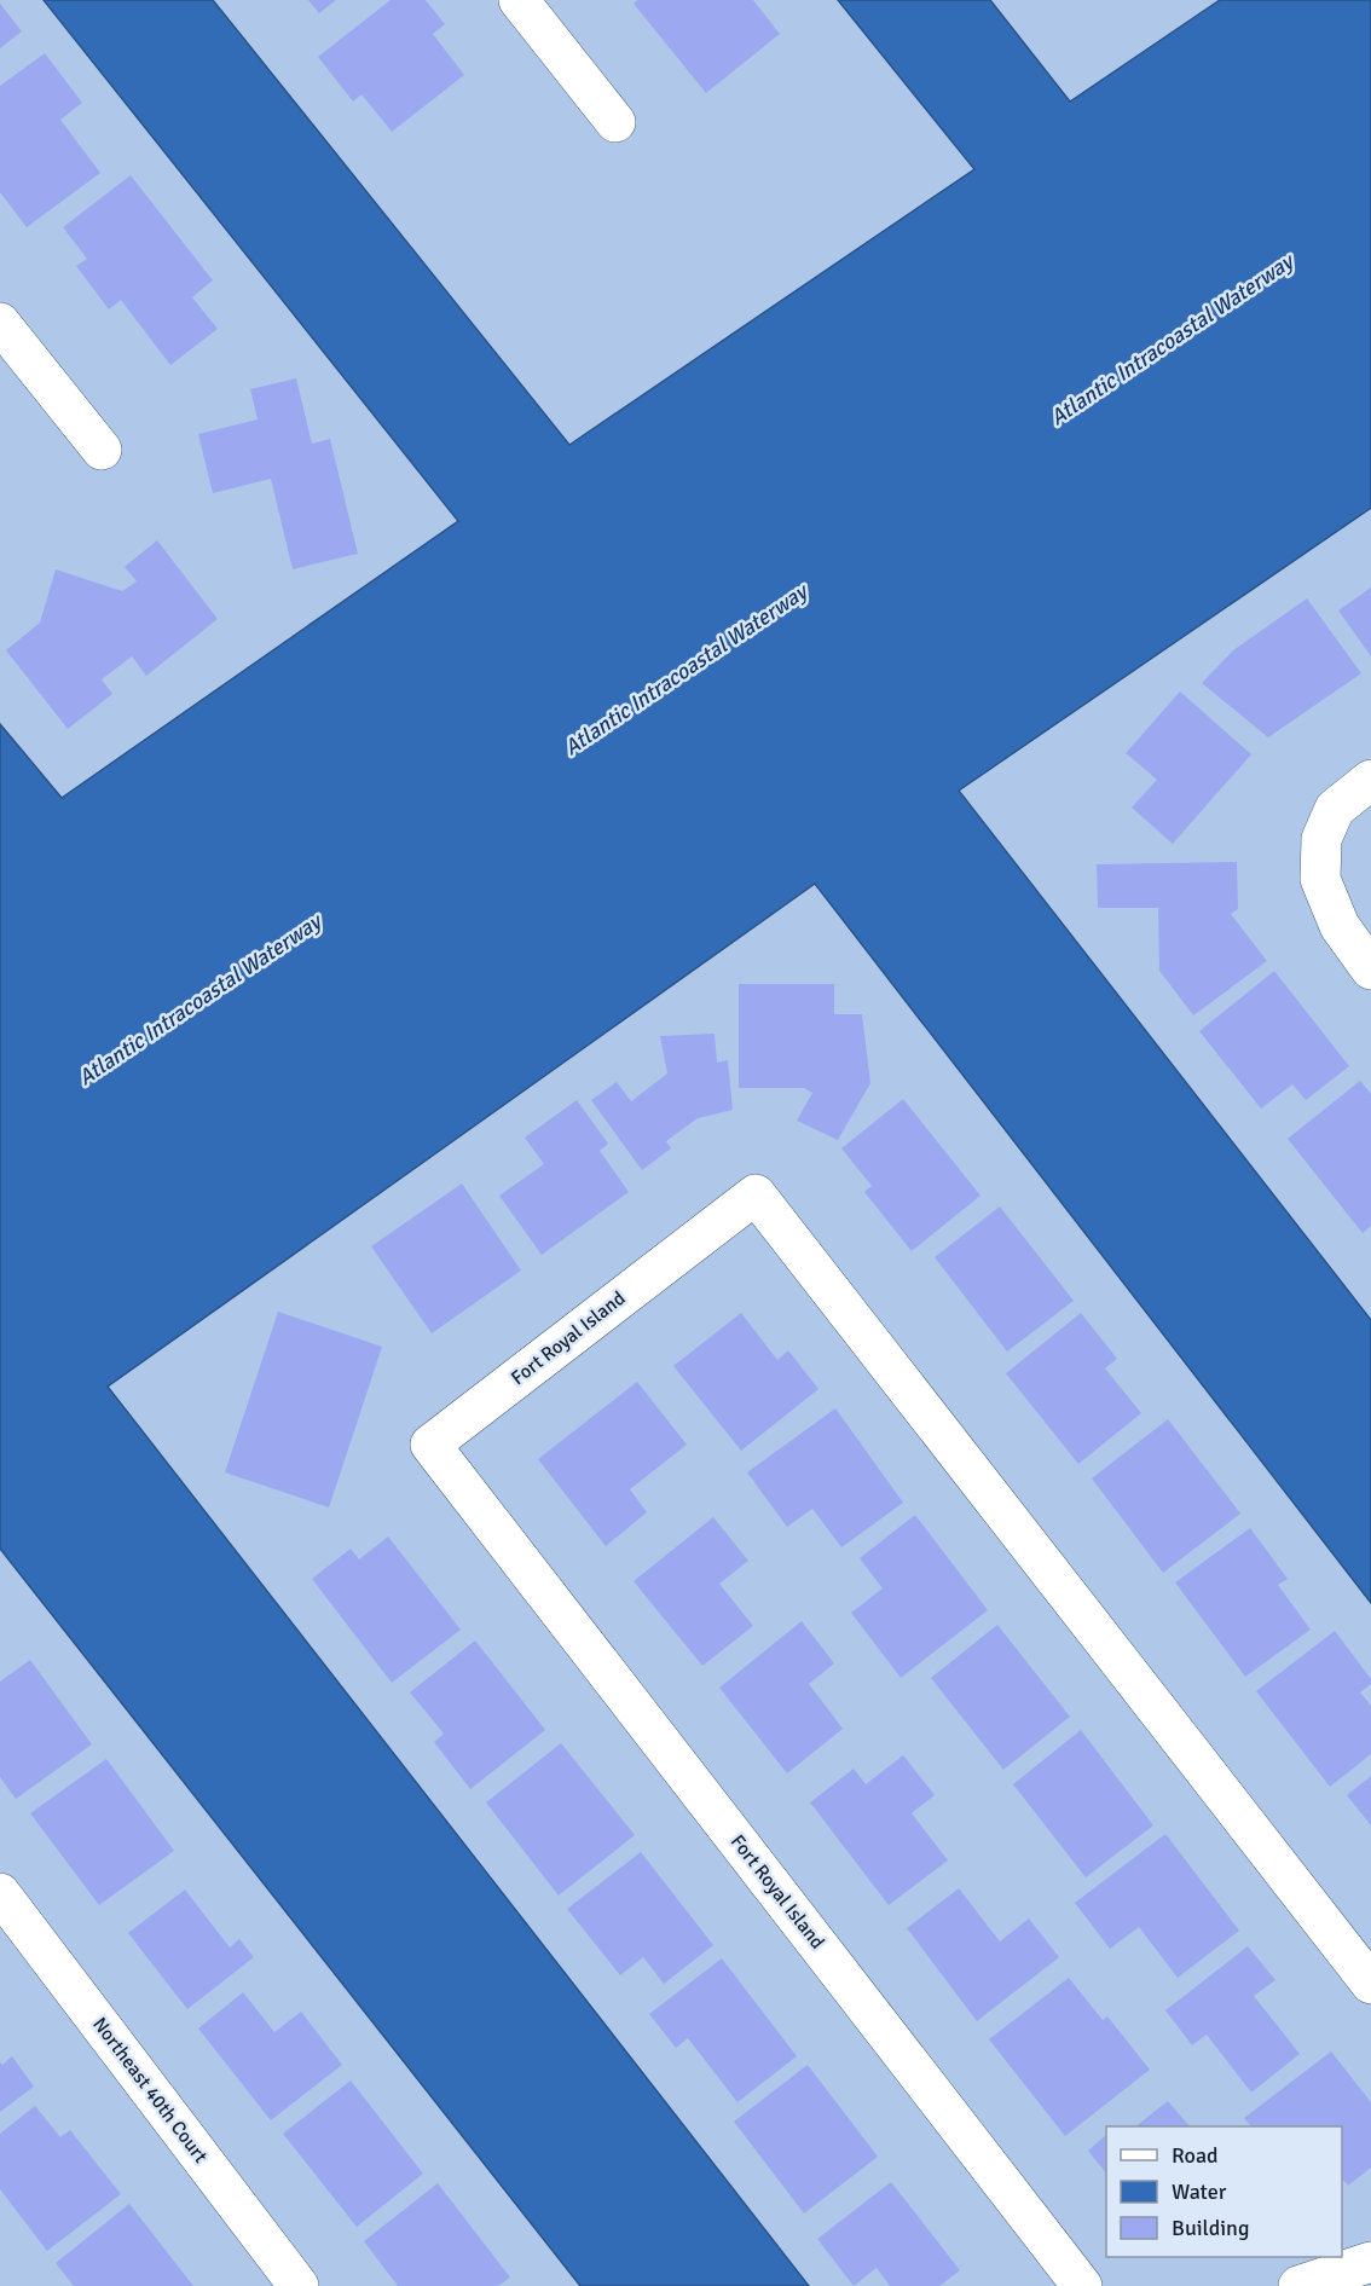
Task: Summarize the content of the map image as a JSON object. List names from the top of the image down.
{
  "streets": {
    "street": ["Fort Royal Island", "Northeast 40th Court"]
  },
  "water": ["Atlantic Intracoastal Waterway"],
  "legend": ["Road", "Water", "Building"]
}
